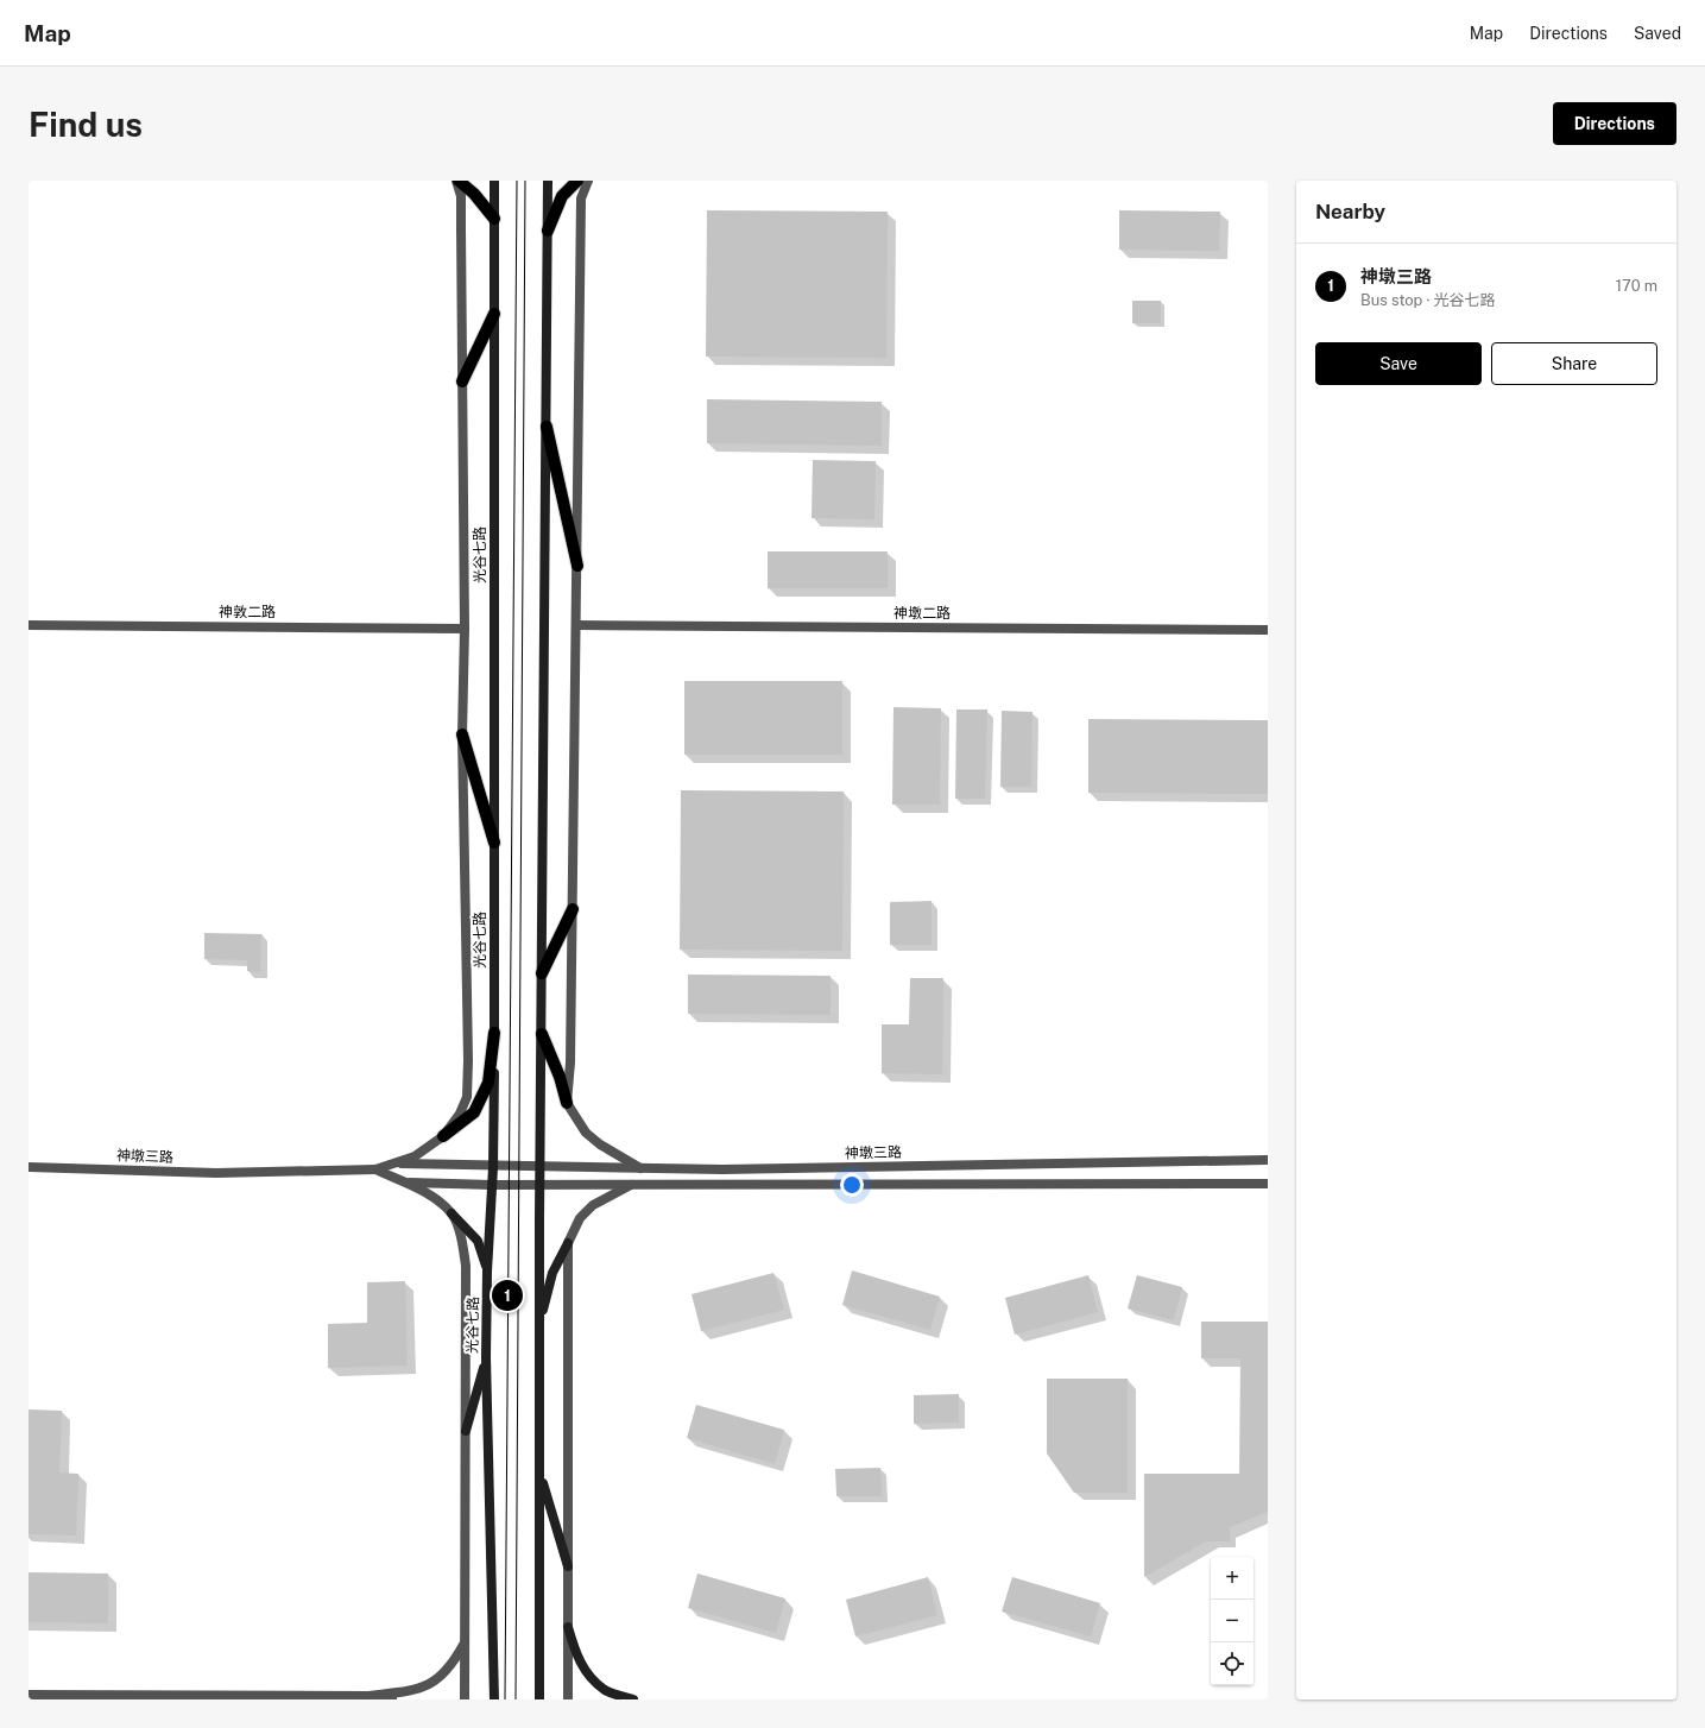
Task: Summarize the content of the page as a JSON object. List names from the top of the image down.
{
  "streets": {
    "main road": ["光谷七路"],
    "street": ["神敦二路", "神墩二路", "神墩三路"]
  },
  "crossings": [
    ["光谷七路", "神墩三路"]
  ],
  "page": {
    "header": "Map",
    "nav": ["Map", "Directions", "Saved"],
    "buttons": [
      "Directions",
      ["Save", "Share"]
    ],
    "title": "Find us",
    "heading": "Nearby",
    "list": [
      {
        "mark": "1",
        "name": "神墩三路",
        "note": "Bus stop · 光谷七路",
        "value": "170 m"
      }
    ],
    "pins": "1",
    "map_buttons": ["+", "−"]
  }
}
